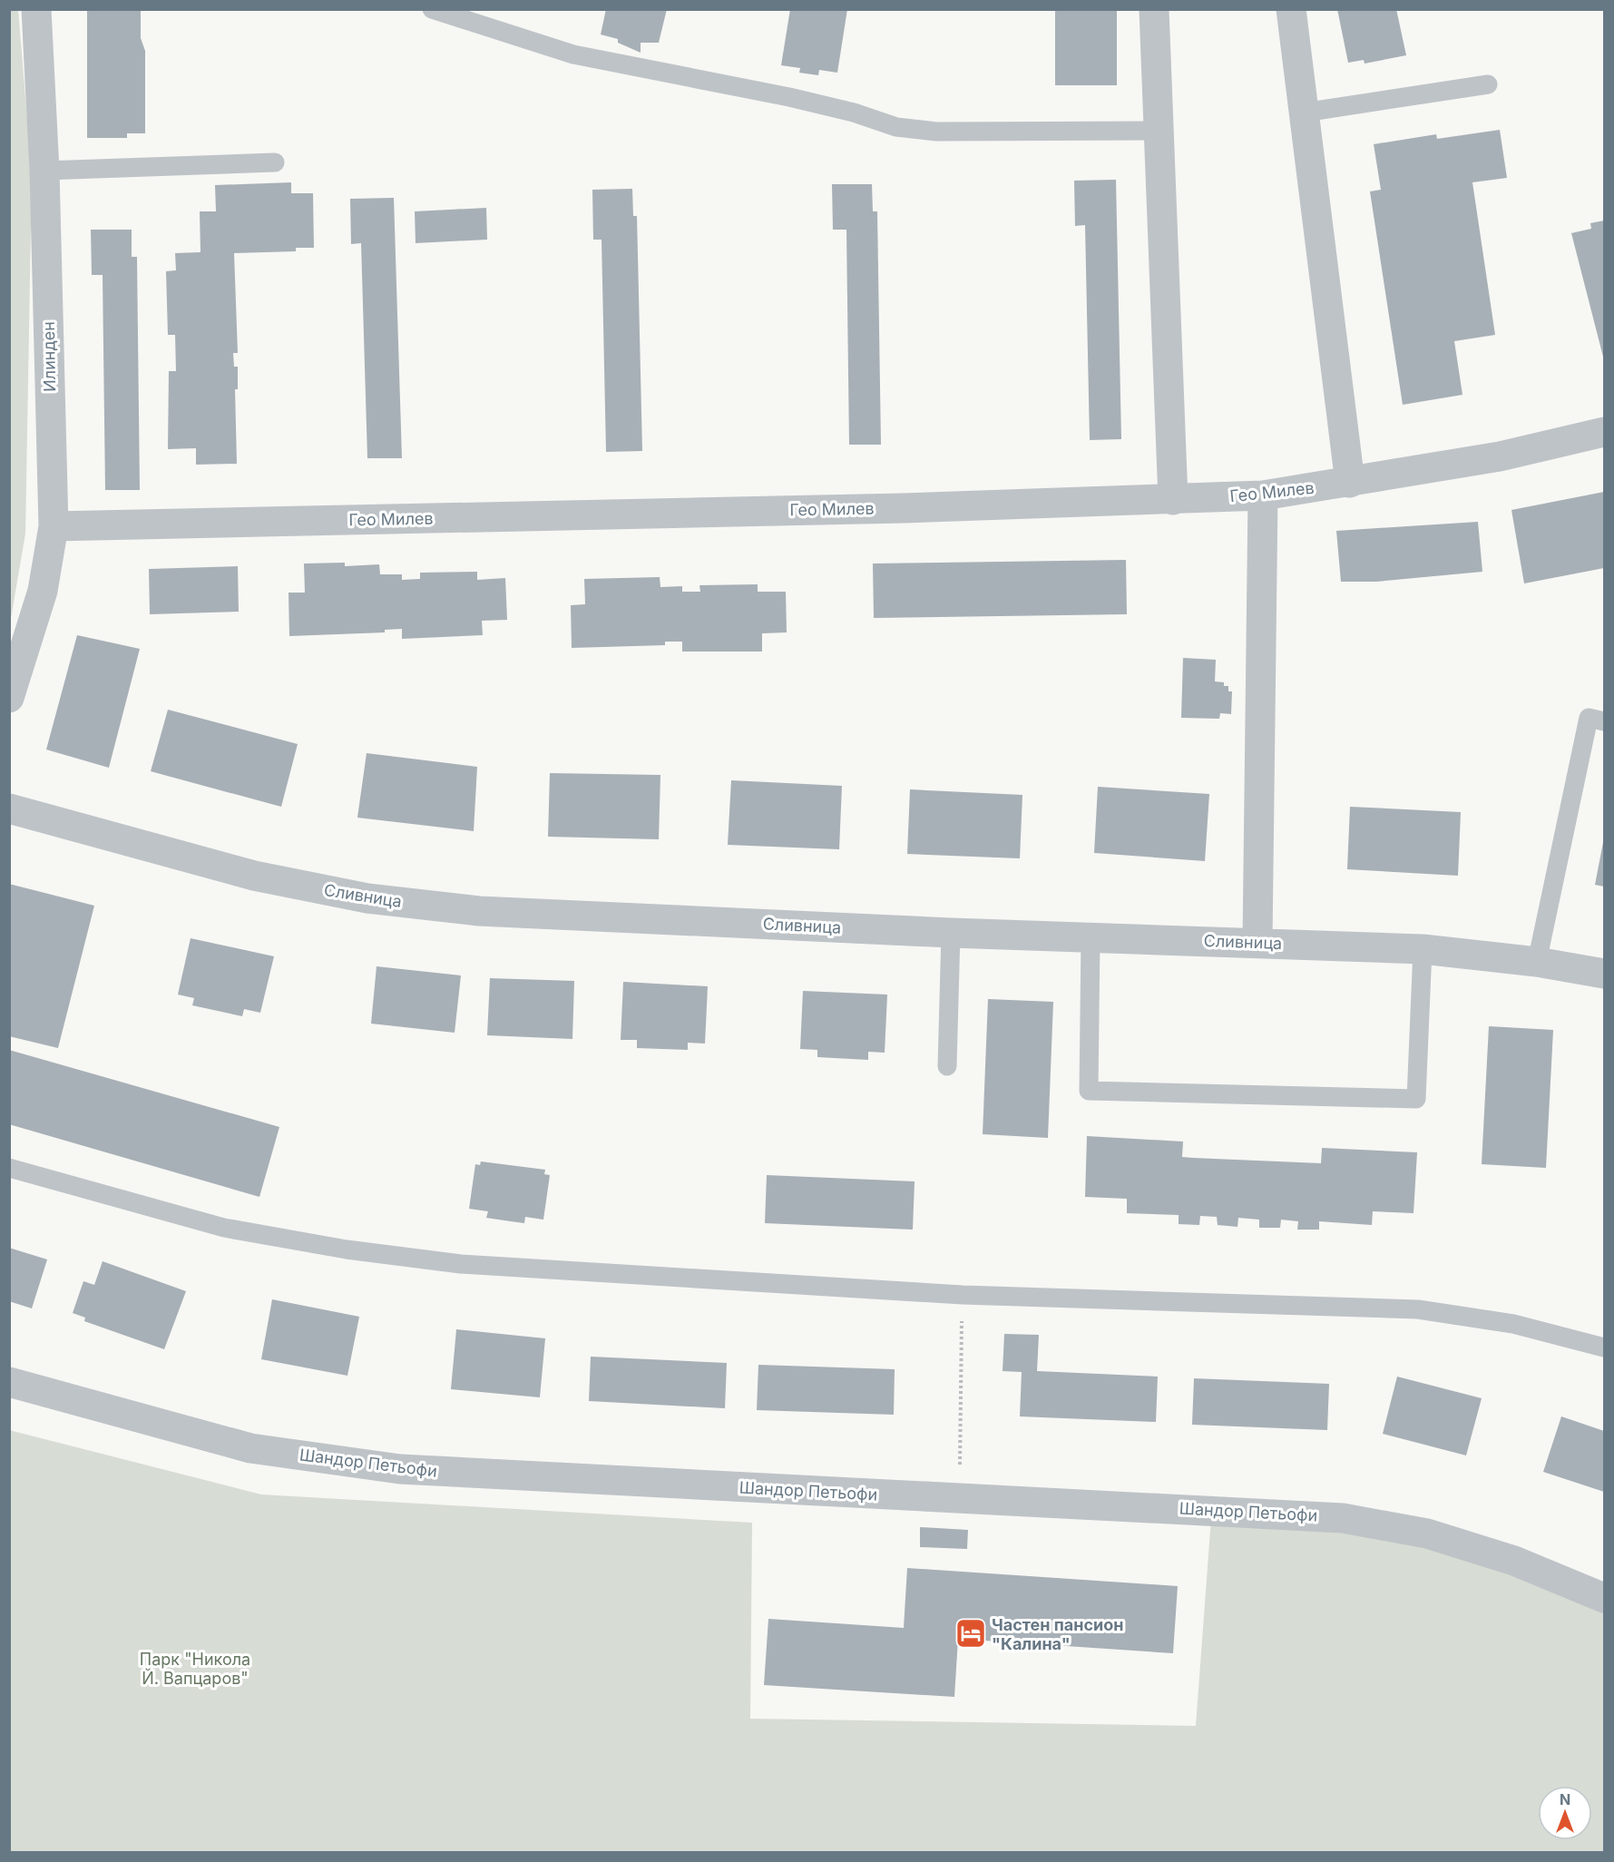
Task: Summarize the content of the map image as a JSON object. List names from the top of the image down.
{
  "streets": {
    "street": [
      "Илинден",
      "Гео Милев",
      "Сливница",
      "Шандор Петьофи"
    ]
  },
  "crossings": [
    ["Илинден", "Гео Милев"]
  ],
  "parks": ["Парк \"Никола Й. Вапцаров\""],
  "places": {
    "hotel": ["Частен пансион \"Калина\""]
  },
  "north": "top"
}
